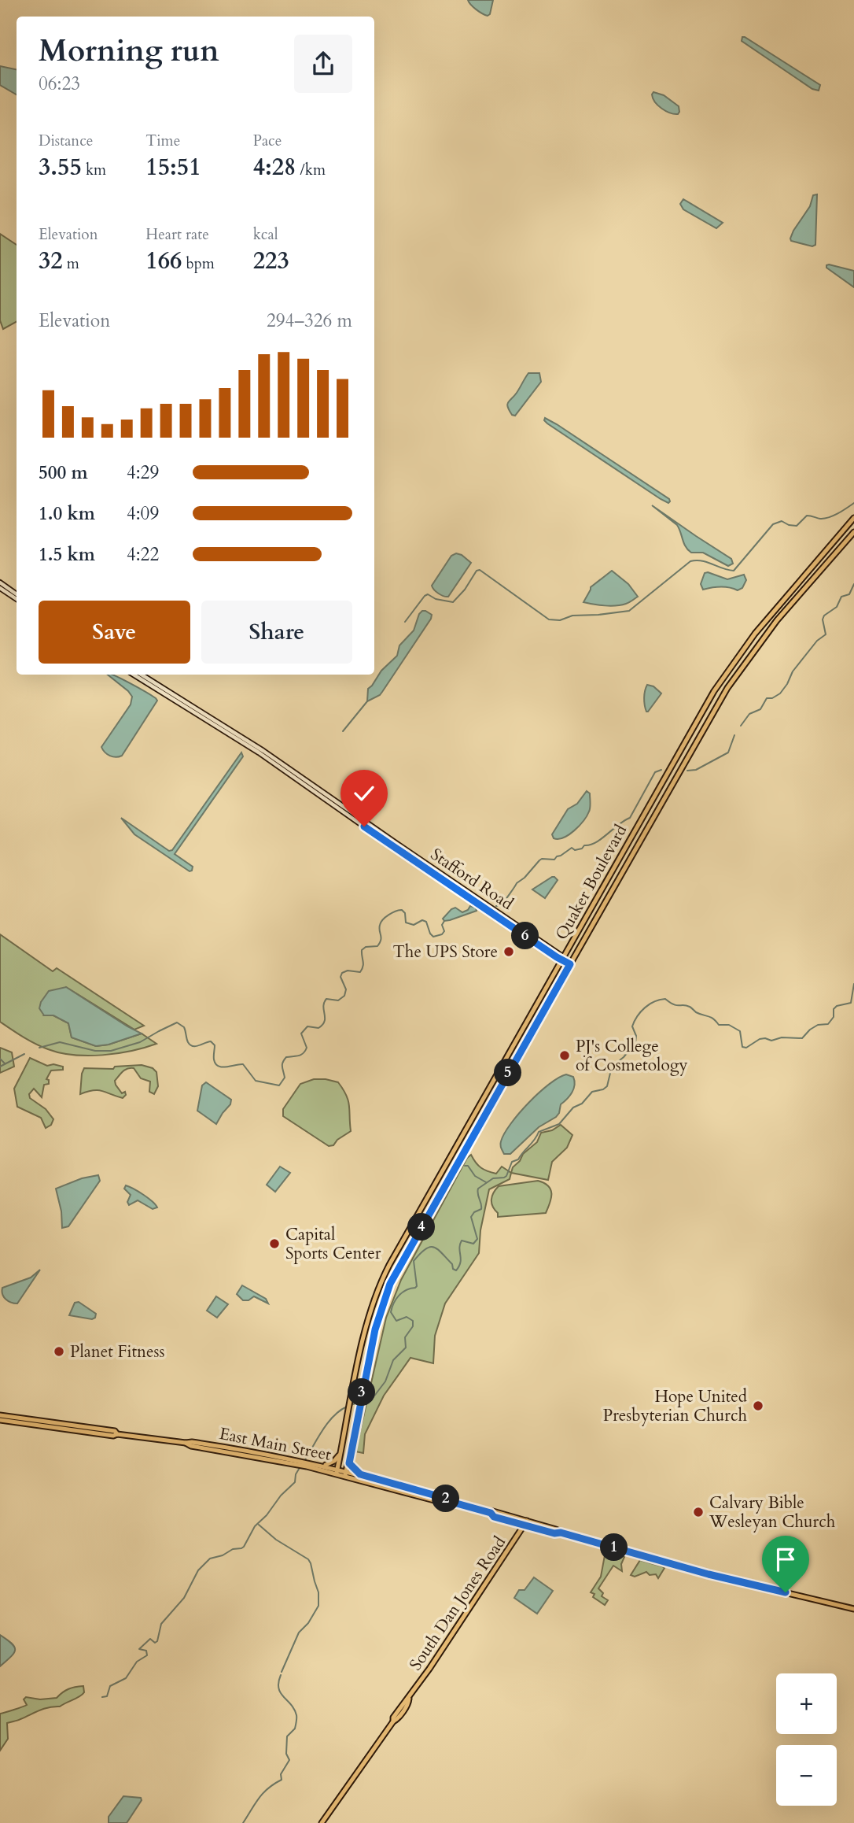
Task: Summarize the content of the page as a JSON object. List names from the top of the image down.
{
  "streets": {
    "main road": [
      "Stafford Road",
      "Quaker Boulevard",
      "East Main Street",
      "South Dan Jones Road"
    ]
  },
  "crossings": [
    ["Stafford Road", "Quaker Boulevard"],
    ["Quaker Boulevard", "East Main Street"],
    ["East Main Street", "South Dan Jones Road"]
  ],
  "places": [
    "The UPS Store",
    "PJ's College of Cosmetology",
    "Capital Sports Center",
    "Planet Fitness",
    "Hope United Presbyterian Church",
    "Calvary Bible Wesleyan Church"
  ],
  "page": {
    "heading": ["Morning run", "06:23"],
    "stats": [
      ["Distance", "3.55 km"],
      ["Time", "15:51"],
      ["Pace", "4:28 /km"],
      ["Elevation", "32 m"],
      ["Heart rate", "166 bpm"],
      ["kcal", "223"]
    ],
    "chart": ["Elevation", "294–326 m"],
    "list": [
      {
        "name": "500 m",
        "note": "4:29"
      },
      {
        "name": "1.0 km",
        "note": "4:09"
      },
      {
        "name": "1.5 km",
        "note": "4:22"
      }
    ],
    "buttons": ["Save", "Share"],
    "pins": [
      "6",
      "5",
      "4",
      "3",
      "2",
      "1"
    ],
    "map_buttons": ["+", "−"]
  }
}
